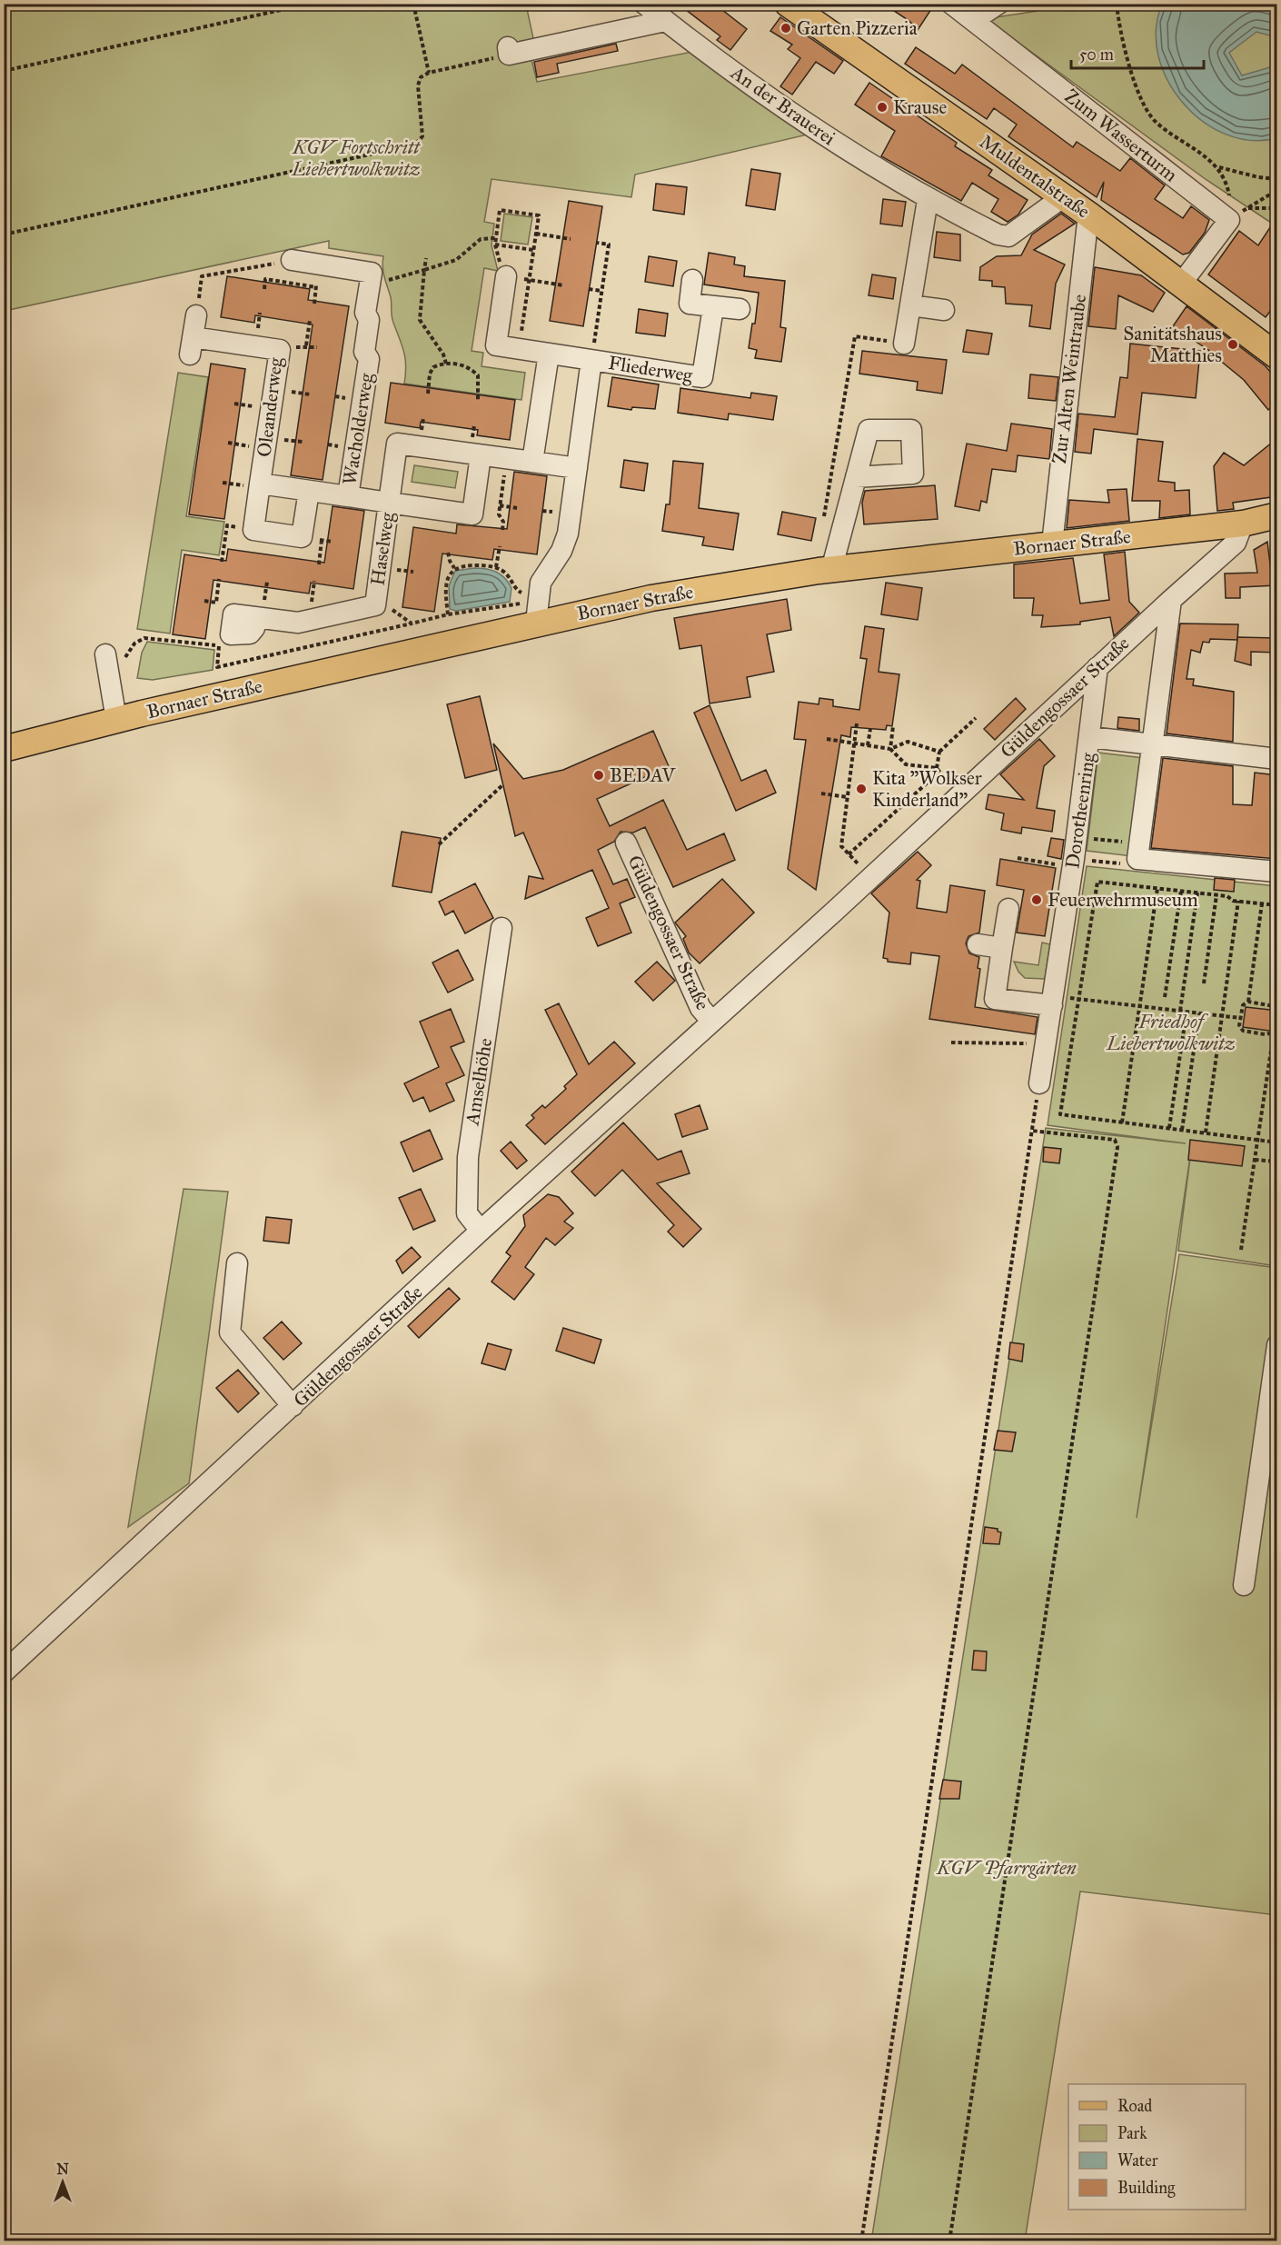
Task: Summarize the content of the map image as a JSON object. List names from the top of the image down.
{
  "streets": {
    "main road": ["Muldentalstraße", "Bornaer Straße"],
    "street": [
      "An der Brauerei",
      "Zum Wasserturm",
      "Fliederweg",
      "Zur Alten Weintraube",
      "Oleanderweg",
      "Wacholderweg",
      "Haselweg",
      "Güldengossaer Straße",
      "Dorotheenring",
      "Amselhöhe"
    ]
  },
  "crossings": [
    ["An der Brauerei", "Muldentalstraße"],
    ["Muldentalstraße", "Zur Alten Weintraube"],
    ["Fliederweg", "Bornaer Straße"],
    ["Zur Alten Weintraube", "Bornaer Straße"],
    ["Oleanderweg", "Wacholderweg"],
    ["Wacholderweg", "Haselweg"],
    ["Bornaer Straße", "Güldengossaer Straße"],
    ["Güldengossaer Straße", "Dorotheenring"],
    ["Güldengossaer Straße", "Amselhöhe"]
  ],
  "parks": ["KGV Fortschritt Liebertwolkwitz", "Friedhof Liebertwolkwitz", "KGV Pfarrgärten"],
  "places": [
    "Garten Pizzeria",
    "Krause",
    "Sanitätshaus Matthies",
    "BEDAV",
    "Kita \"Wolkser Kinderland\"",
    "Feuerwehrmuseum"
  ],
  "legend": [
    "Road",
    "Park",
    "Water",
    "Building"
  ],
  "scale_bar": "50 m",
  "north": "top"
}
